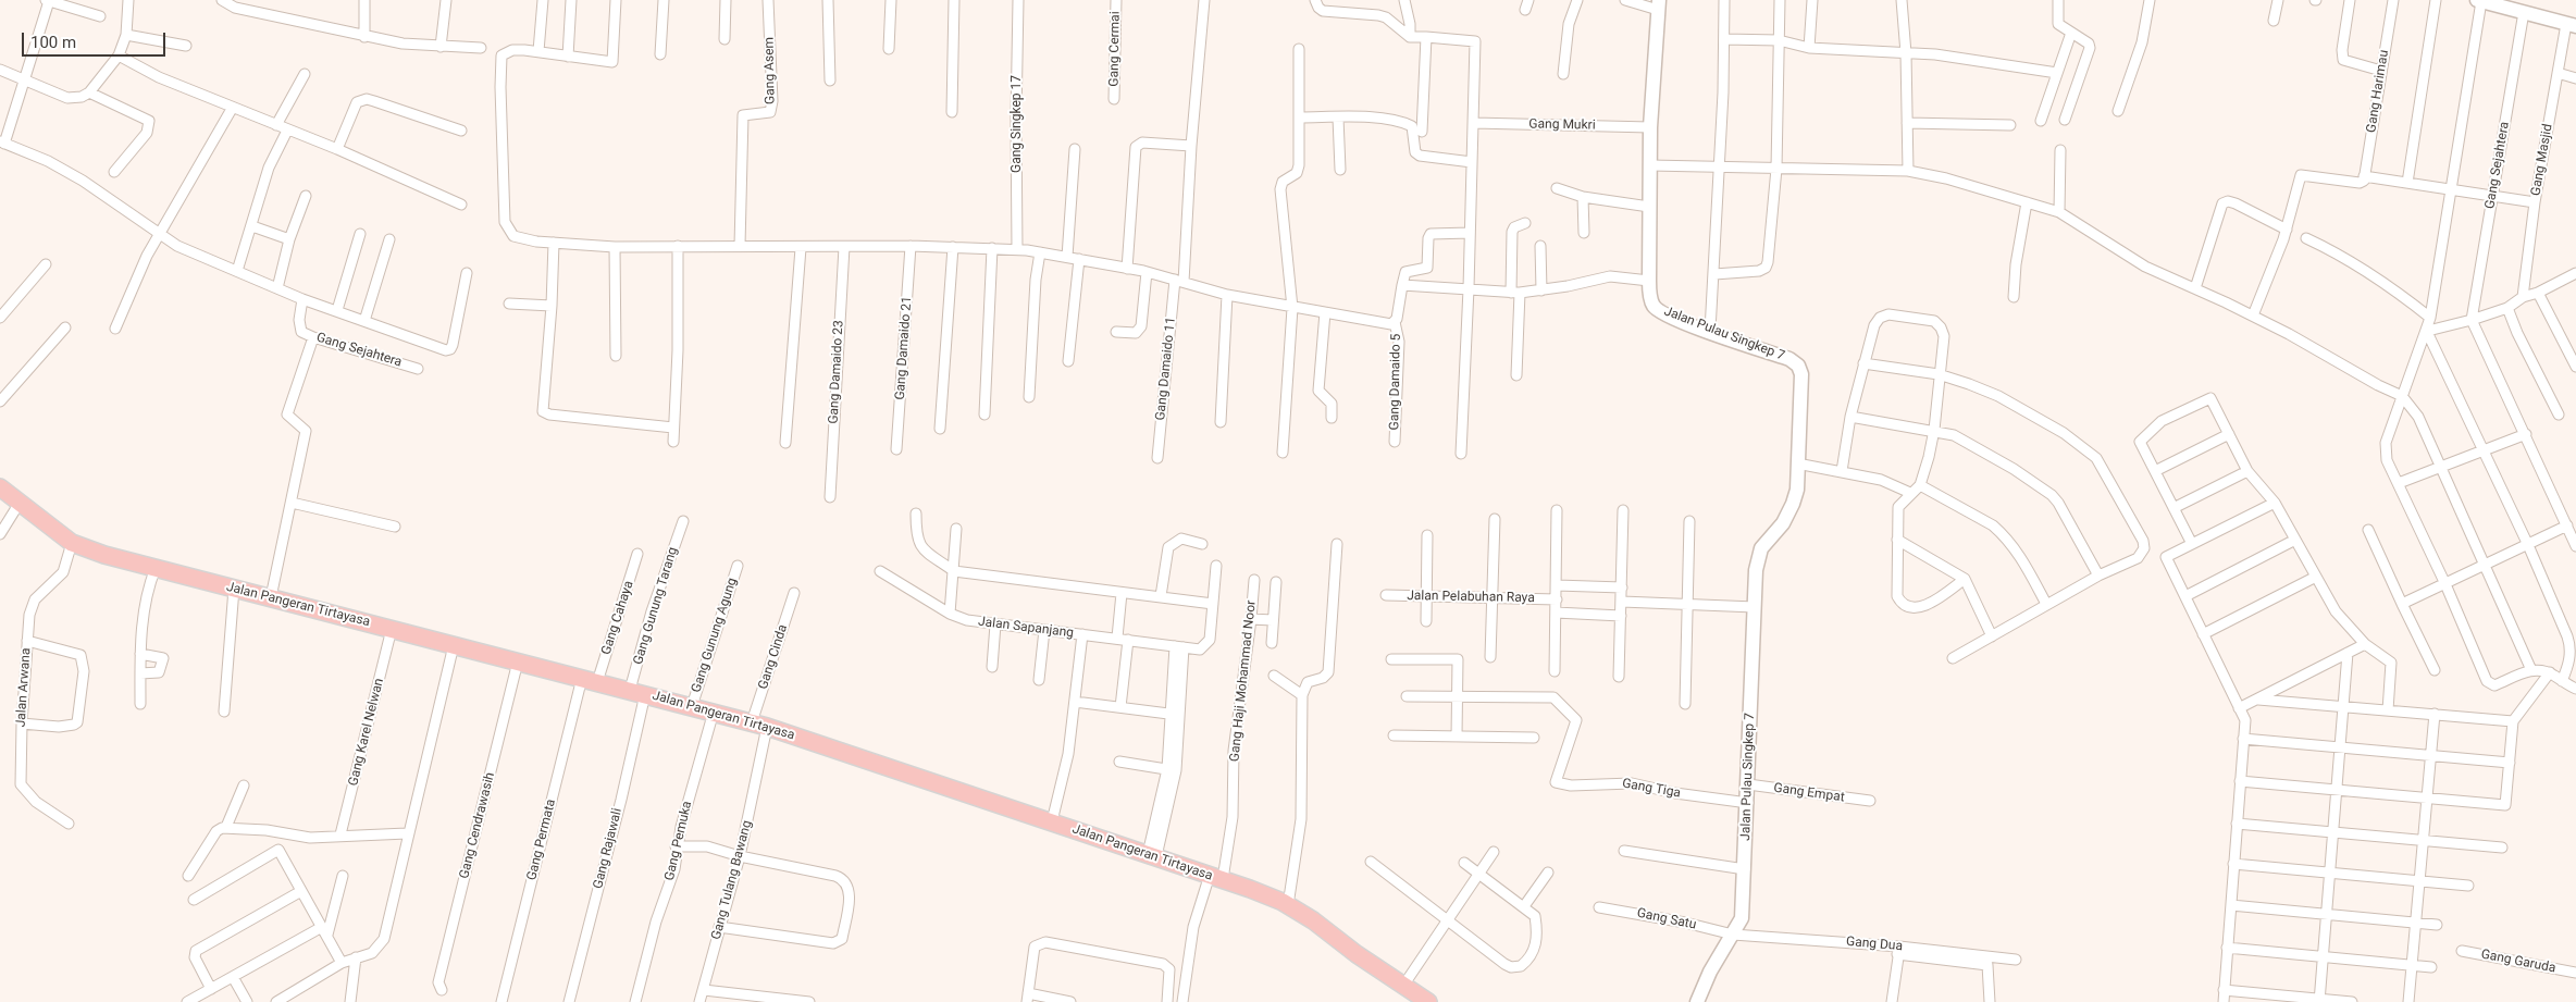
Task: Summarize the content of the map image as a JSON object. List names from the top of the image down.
{
  "streets": {
    "main road": ["Jalan Pangeran Tirtayasa"],
    "street": [
      "Gang Cermai",
      "Gang Asem",
      "Gang Harimau",
      "Gang Singkep 17",
      "Gang Mukri",
      "Gang Masjid",
      "Gang Sejahtera",
      "Jalan Pulau Singkep 7",
      "Gang Damaido 21",
      "Gang Damaido 11",
      "Gang Damaido 23",
      "Gang Damaido 5",
      "Jalan Pelabuhan Raya",
      "Gang Gunung Tarang",
      "Gang Cahaya",
      "Jalan Sapanjang",
      "Gang Gunung Agung",
      "Gang Cinda",
      "Gang Haji Mohammad Noor",
      "Jalan Arwana",
      "Gang Karel Nelwan",
      "Gang Tiga",
      "Gang Empat",
      "Gang Cendrawasih",
      "Gang Permata",
      "Gang Pemuka",
      "Gang Rajawali",
      "Gang Tulang Bawang",
      "Gang Satu",
      "Gang Dua",
      "Gang Garuda"
    ]
  },
  "crossings": [
    ["Gang Mukri", "Jalan Pulau Singkep 7"],
    ["Jalan Pulau Singkep 7", "Gang Tiga"],
    ["Jalan Pulau Singkep 7", "Gang Empat"],
    ["Jalan Pulau Singkep 7", "Gang Satu"],
    ["Jalan Pulau Singkep 7", "Gang Dua"],
    ["Jalan Pangeran Tirtayasa", "Gang Gunung Tarang"],
    ["Jalan Pangeran Tirtayasa", "Gang Cahaya"],
    ["Jalan Pangeran Tirtayasa", "Gang Gunung Agung"],
    ["Jalan Pangeran Tirtayasa", "Gang Cinda"],
    ["Jalan Pangeran Tirtayasa", "Gang Haji Mohammad Noor"],
    ["Jalan Pangeran Tirtayasa", "Jalan Arwana"],
    ["Jalan Pangeran Tirtayasa", "Gang Karel Nelwan"],
    ["Jalan Pangeran Tirtayasa", "Gang Cendrawasih"],
    ["Jalan Pangeran Tirtayasa", "Gang Permata"],
    ["Jalan Pangeran Tirtayasa", "Gang Pemuka"],
    ["Jalan Pangeran Tirtayasa", "Gang Rajawali"],
    ["Jalan Pangeran Tirtayasa", "Gang Tulang Bawang"],
    ["Gang Gunung Tarang", "Gang Rajawali"],
    ["Gang Cahaya", "Gang Permata"],
    ["Gang Cinda", "Gang Tulang Bawang"],
    ["Gang Satu", "Gang Dua"]
  ],
  "scale_bar": "100 m"
}
